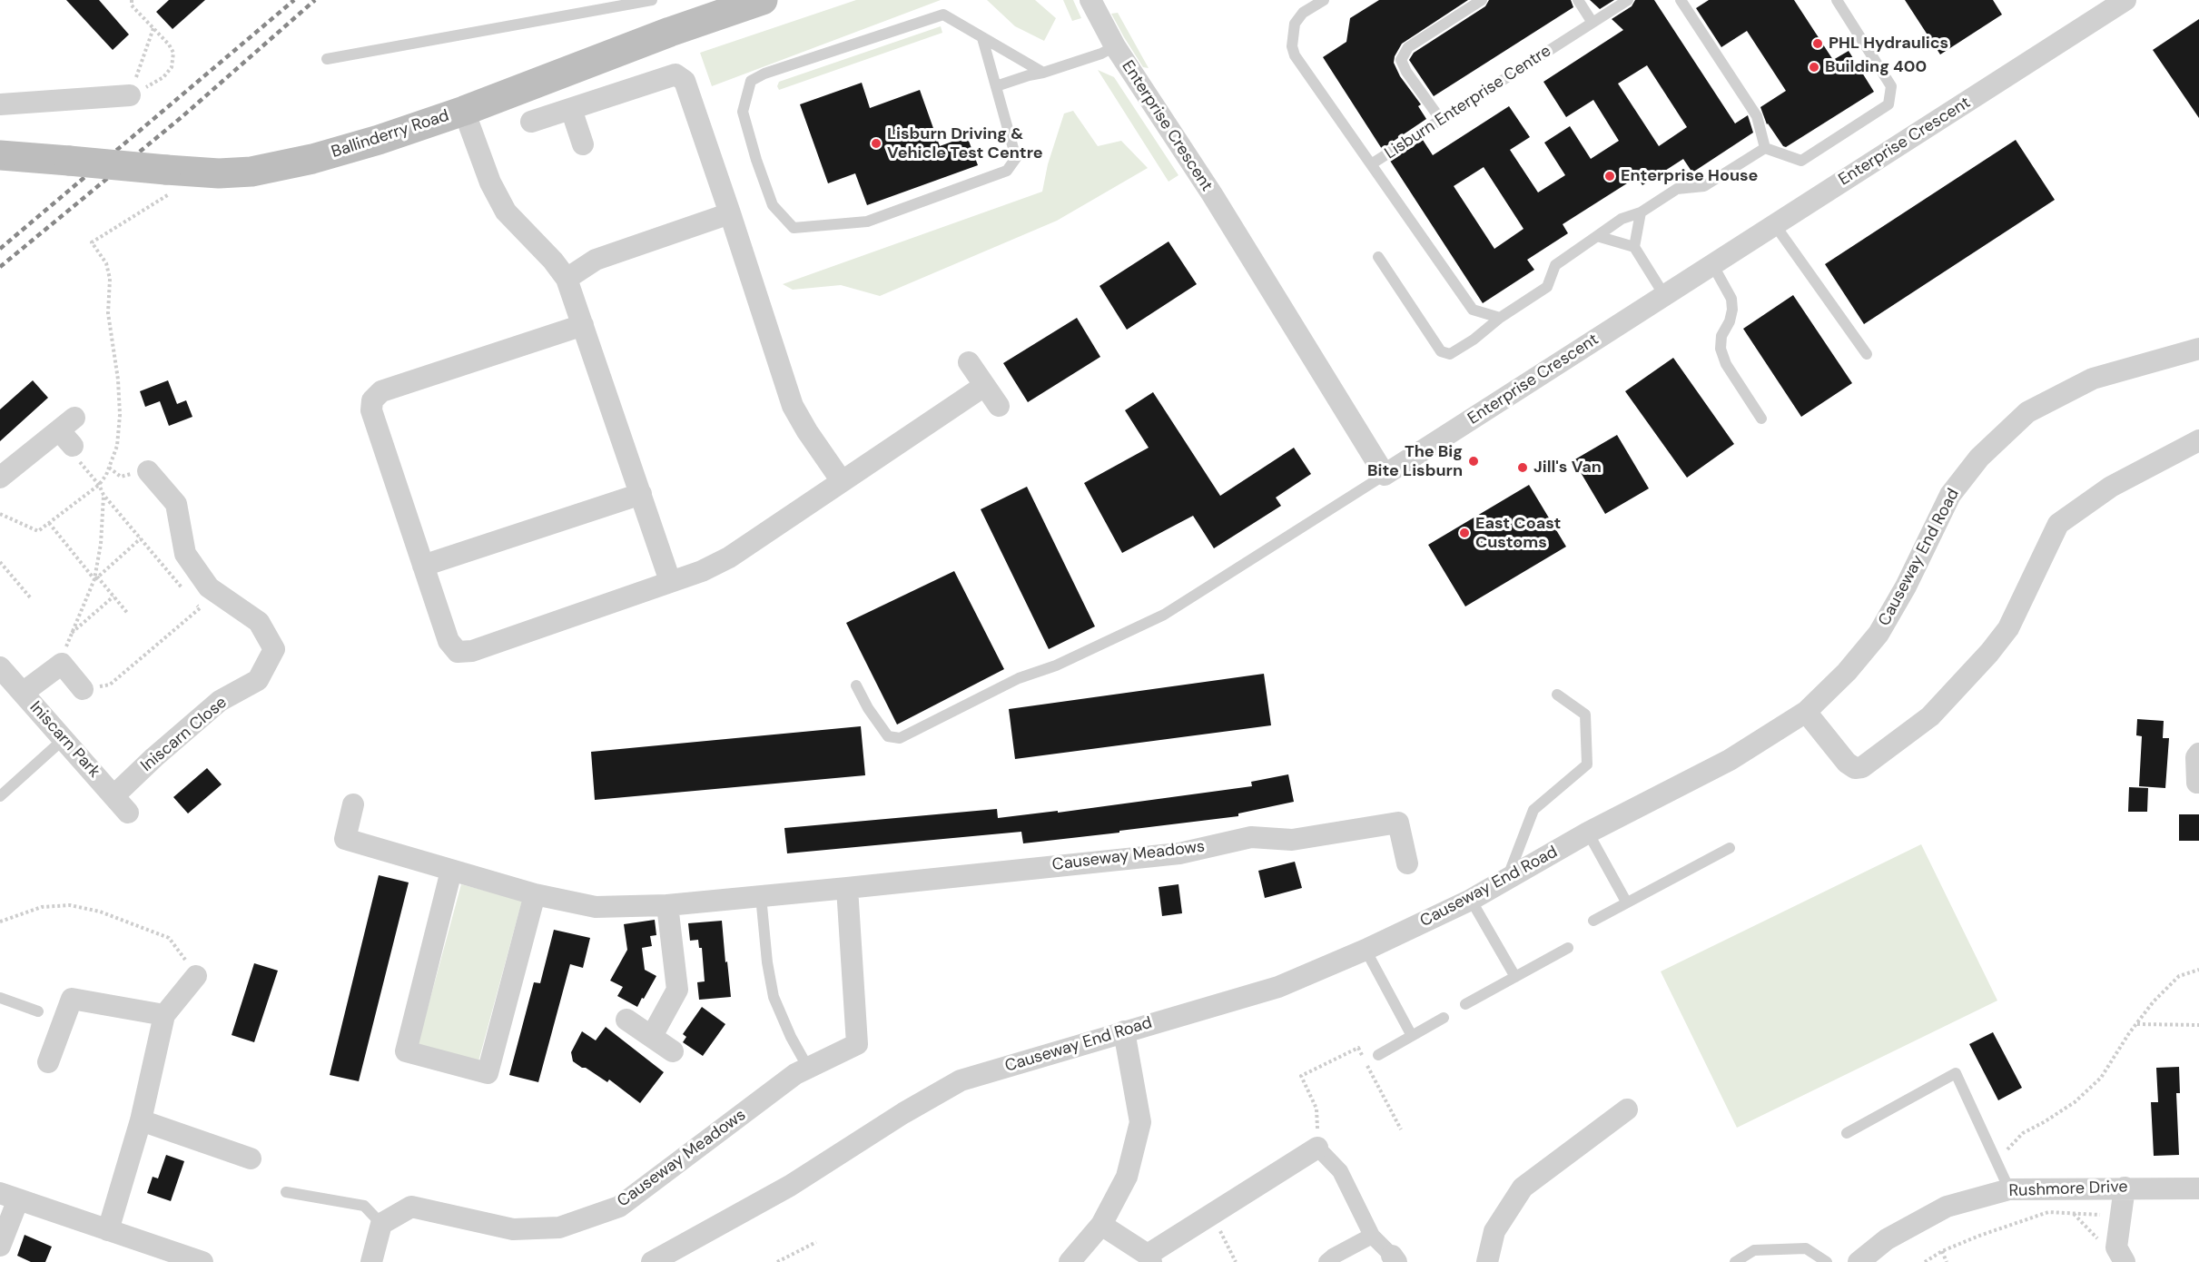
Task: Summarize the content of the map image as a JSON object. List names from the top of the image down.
{
  "streets": {
    "main road": ["Ballinderry Road"],
    "street": [
      "Enterprise Crescent",
      "Causeway End Road",
      "Iniscarn Close",
      "Iniscarn Park",
      "Causeway Meadows",
      "Rushmore Drive"
    ],
    "lane": ["Lisburn Enterprise Centre"]
  },
  "crossings": [
    ["Iniscarn Close", "Iniscarn Park"]
  ],
  "places": [
    "PHL Hydraulics",
    "Building 400",
    "Lisburn Driving & Vehicle Test Centre",
    "Enterprise House",
    "The Big Bite Lisburn",
    "Jill's Van",
    "East Coast Customs"
  ]
}
